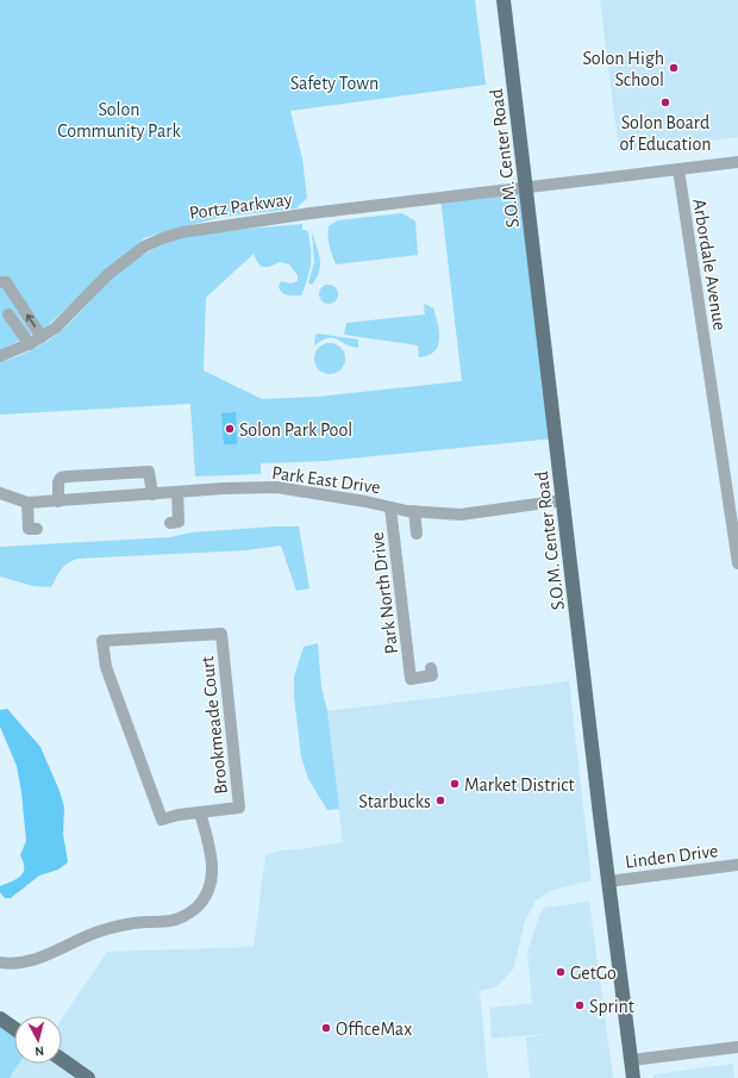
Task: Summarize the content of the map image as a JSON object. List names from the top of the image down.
{
  "streets": {
    "main road": ["S.O.M. Center Road"],
    "street": [
      "Portz Parkway",
      "Arbordale Avenue",
      "Park East Drive",
      "Park North Drive",
      "Brookmeade Court",
      "Linden Drive"
    ]
  },
  "crossings": [
    ["S.O.M. Center Road", "Portz Parkway"],
    ["S.O.M. Center Road", "Park East Drive"],
    ["S.O.M. Center Road", "Linden Drive"],
    ["Portz Parkway", "Arbordale Avenue"],
    ["Park East Drive", "Park North Drive"]
  ],
  "parks": ["Safety Town", "Solon Community Park"],
  "places": [
    "Solon High School",
    "Solon Board of Education",
    "Solon Park Pool",
    "Market District",
    "Starbucks",
    "GetGo",
    "Sprint",
    "OfficeMax"
  ],
  "north": "bottom"
}
